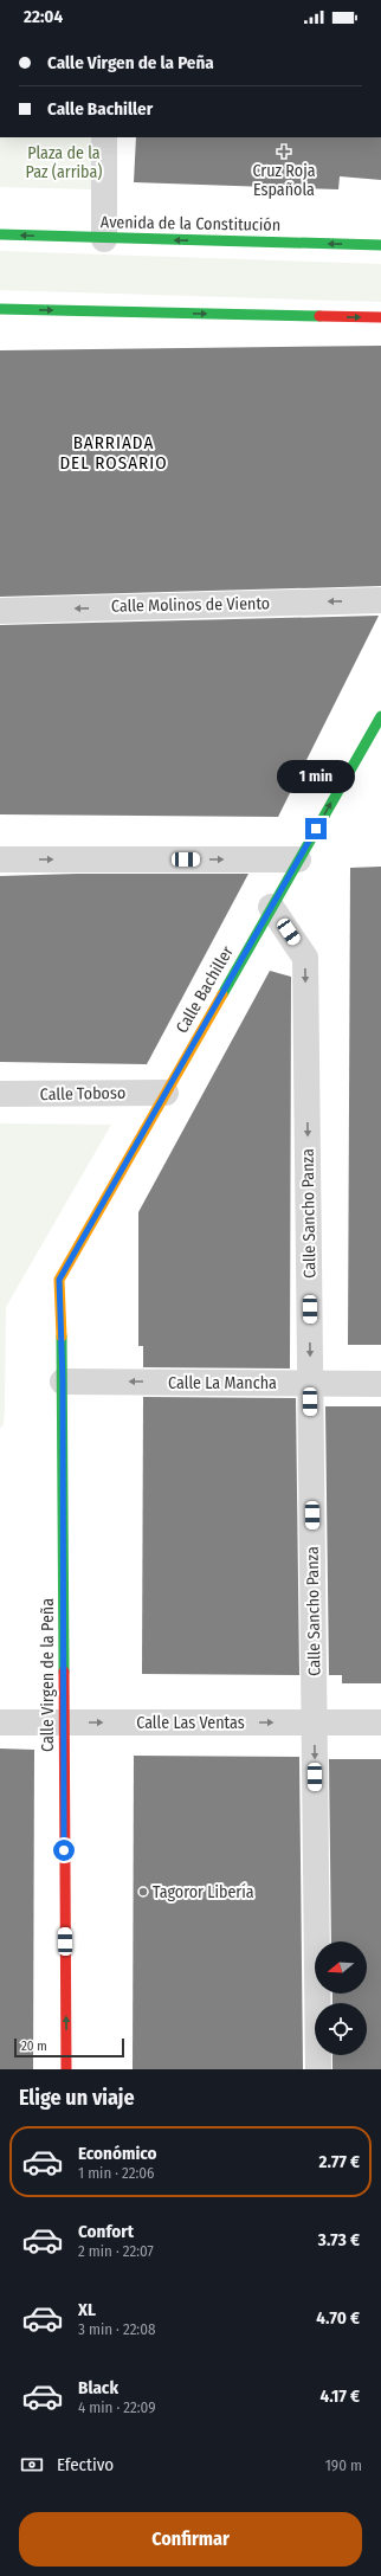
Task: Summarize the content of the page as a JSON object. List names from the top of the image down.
{
  "streets": {
    "street": [
      "Avenida de la Constitución",
      "Calle Molinos de Viento",
      "Calle Bachiller",
      "Calle Toboso",
      "Calle Sancho Panza",
      "Calle La Mancha",
      "Calle Virgen de la Peña",
      "Calle Las Ventas"
    ]
  },
  "crossings": [
    ["Calle Bachiller", "Calle Toboso"],
    ["Calle Bachiller", "Calle Sancho Panza"],
    ["Calle Bachiller", "Calle Virgen de la Peña"],
    ["Calle Sancho Panza", "Calle La Mancha"],
    ["Calle Sancho Panza", "Calle Las Ventas"],
    ["Calle La Mancha", "Calle Virgen de la Peña"],
    ["Calle Virgen de la Peña", "Calle Las Ventas"]
  ],
  "one_way": [
    "Calle Molinos de Viento",
    "Calle Sancho Panza",
    "Calle La Mancha",
    "Calle Virgen de la Peña",
    "Calle Las Ventas"
  ],
  "districts": ["BARRIADA DEL ROSARIO"],
  "parks": ["Plaza de la Paz (arriba)"],
  "places": {
    "health": ["Cruz Roja Española"],
    "other": ["Tagoror Libería"]
  },
  "scale_bar": "20 m",
  "north": "left",
  "page": {
    "status": "22:04",
    "banner": ["Calle Virgen de la Peña", "Calle Bachiller"],
    "bubble": "1 min",
    "scale": "20 m",
    "heading": "Elige un viaje",
    "list": [
      {
        "name": "Económico",
        "note": "1 min · 22:06",
        "value": "2.77 €"
      },
      {
        "name": "Confort",
        "note": "2 min · 22:07",
        "value": "3.73 €"
      },
      {
        "name": "XL",
        "note": "3 min · 22:08",
        "value": "4.70 €"
      },
      {
        "name": "Black",
        "note": "4 min · 22:09",
        "value": "4.17 €"
      }
    ],
    "pay": ["Efectivo", "190 m"],
    "buttons": "Confirmar"
  }
}
